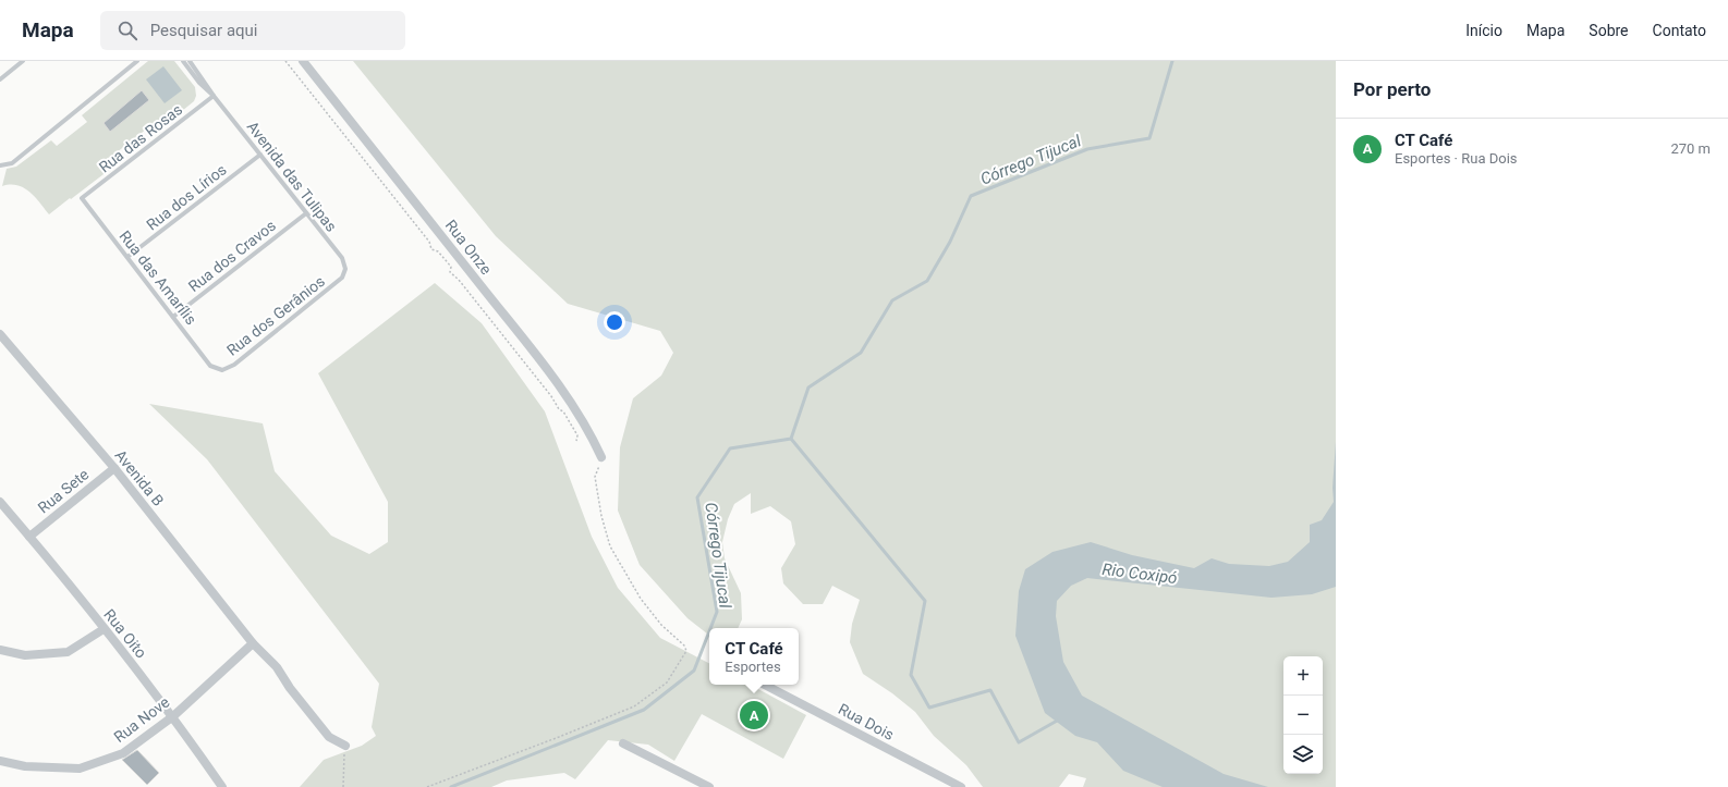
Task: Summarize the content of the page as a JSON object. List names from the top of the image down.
{
  "streets": {
    "street": [
      "Rua Onze",
      "Avenida B",
      "Rua Sete",
      "Rua Oito",
      "Rua Nove",
      "Rua Dois"
    ],
    "lane": [
      "Rua das Rosas",
      "Avenida das Tulipas",
      "Rua dos Lírios",
      "Rua dos Cravos",
      "Rua das Amarílis",
      "Rua dos Gerânios"
    ]
  },
  "crossings": [
    ["Rua das Rosas", "Avenida das Tulipas"],
    ["Rua das Rosas", "Rua das Amarílis"],
    ["Avenida das Tulipas", "Rua dos Lírios"],
    ["Avenida das Tulipas", "Rua dos Cravos"],
    ["Avenida das Tulipas", "Rua dos Gerânios"],
    ["Rua dos Lírios", "Rua das Amarílis"],
    ["Rua dos Cravos", "Rua das Amarílis"],
    ["Rua das Amarílis", "Rua dos Gerânios"],
    ["Avenida B", "Rua Sete"],
    ["Avenida B", "Rua Nove"],
    ["Rua Sete", "Rua Oito"],
    ["Rua Oito", "Rua Nove"]
  ],
  "water": ["Córrego Tijucal", "Rio Coxipó"],
  "page": {
    "header": "Mapa",
    "search": "Pesquisar aqui",
    "nav": [
      "Início",
      "Mapa",
      "Sobre",
      "Contato"
    ],
    "heading": "Por perto",
    "list": [
      {
        "mark": "A",
        "name": "CT Café",
        "note": "Esportes · Rua Dois",
        "value": "270 m"
      }
    ],
    "popup": ["CT Café", "Esportes"],
    "map_buttons": ["+", "−"],
    "pins": "A"
  }
}
